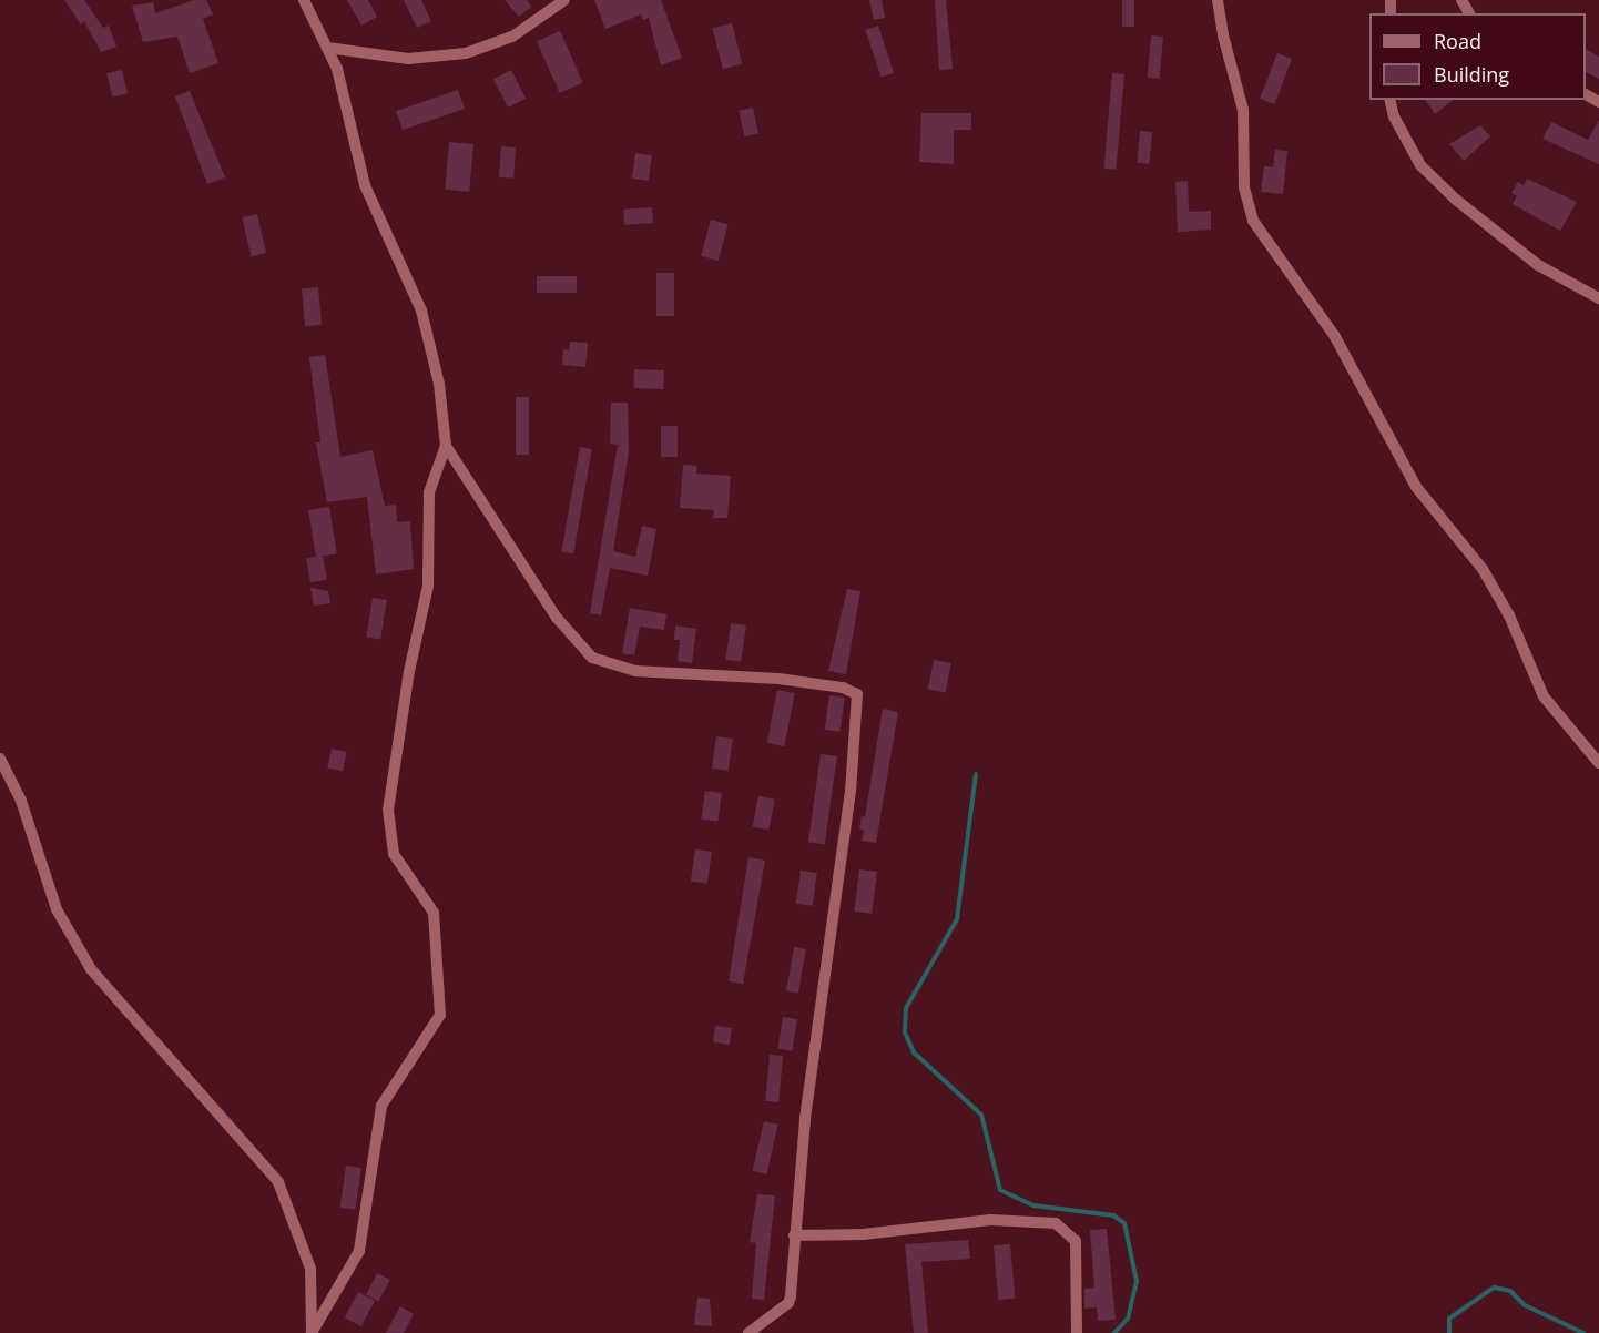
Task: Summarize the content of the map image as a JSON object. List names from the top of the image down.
{
  "legend": ["Road", "Building"]
}
